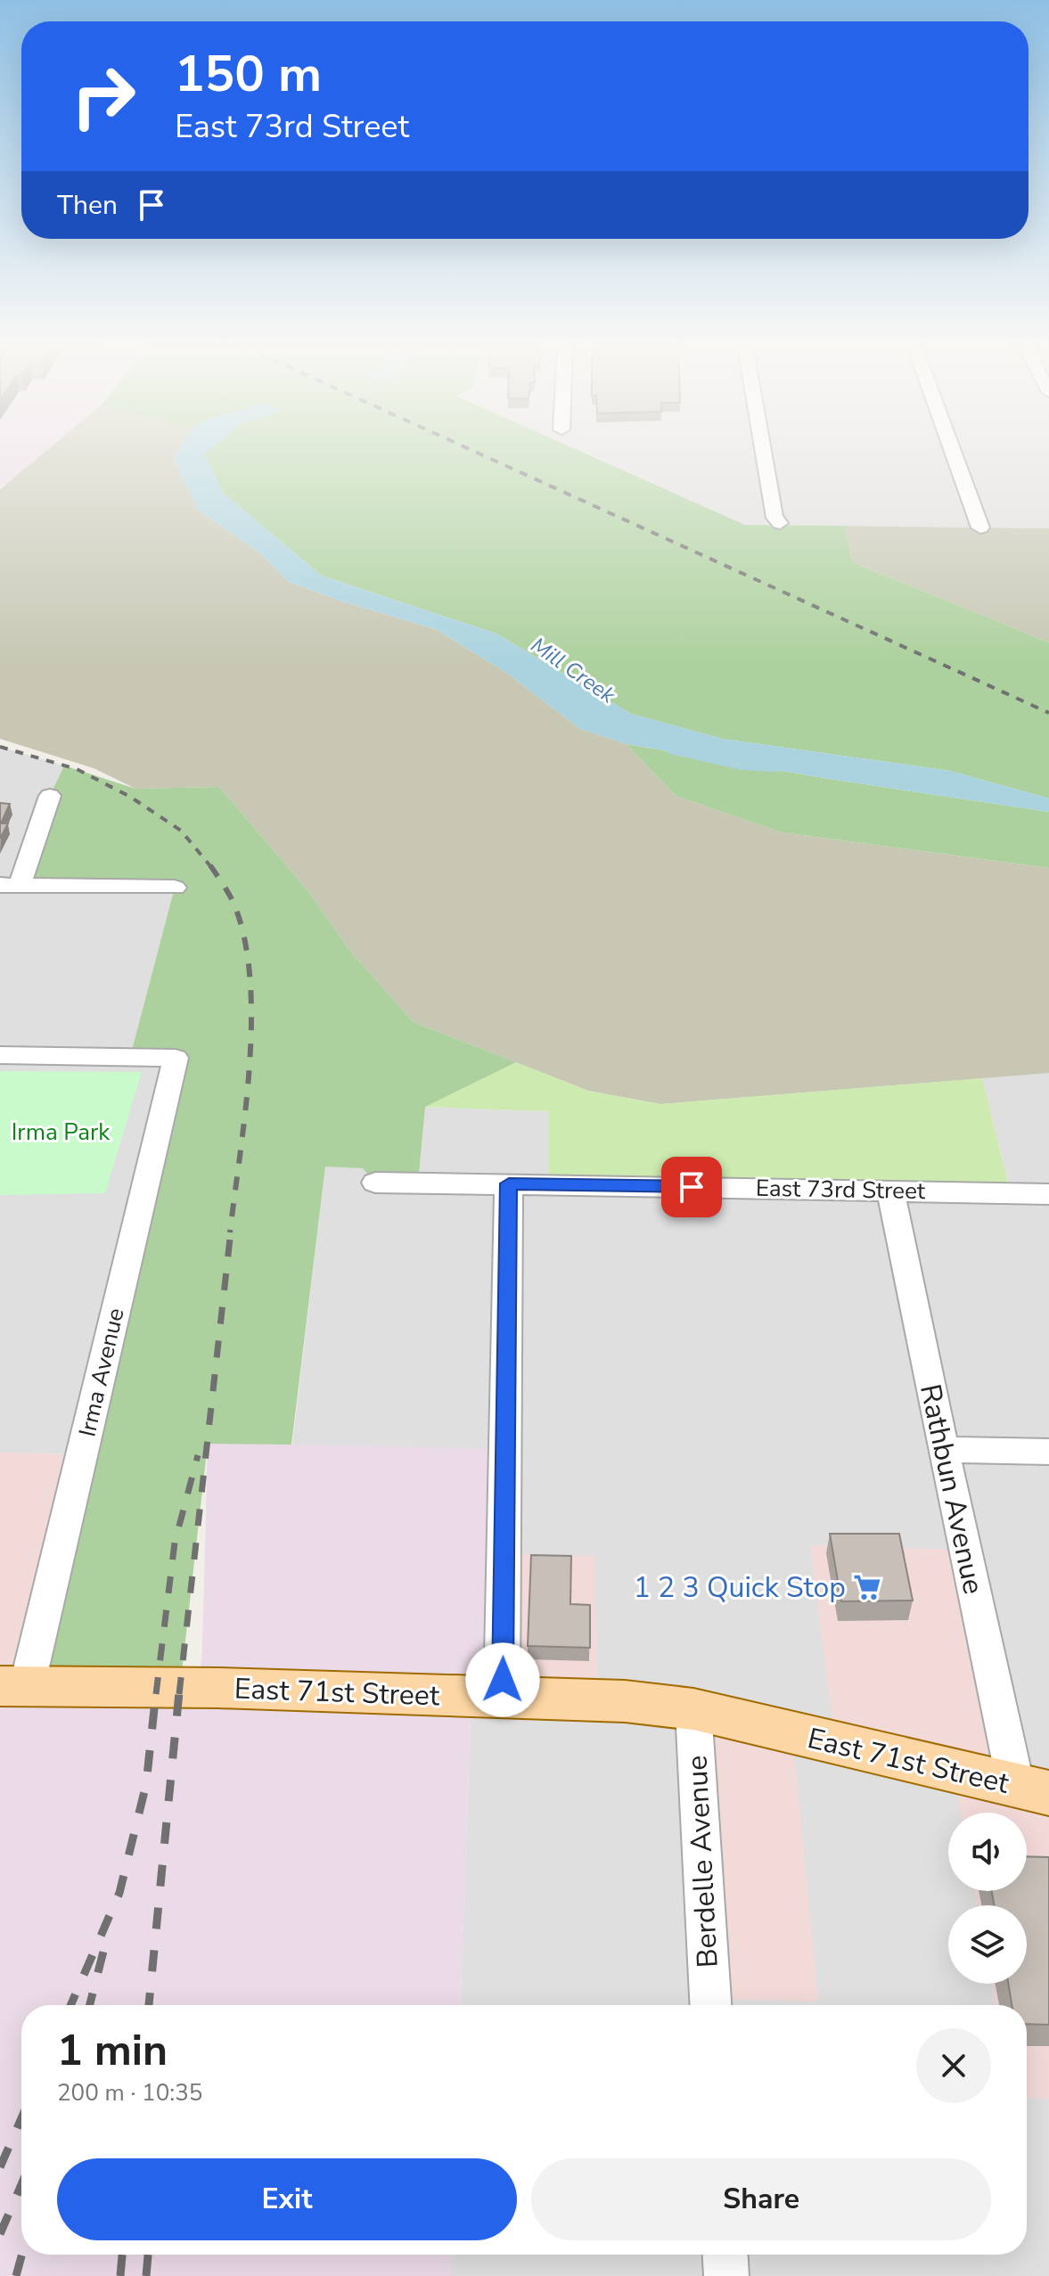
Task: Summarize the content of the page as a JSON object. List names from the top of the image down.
{
  "streets": {
    "main road": ["East 71st Street"],
    "street": [
      "East 73rd Street",
      "Irma Avenue",
      "Rathbun Avenue",
      "Berdelle Avenue"
    ]
  },
  "crossings": [
    ["East 73rd Street", "Rathbun Avenue"],
    ["Irma Avenue", "East 71st Street"],
    ["Rathbun Avenue", "East 71st Street"],
    ["East 71st Street", "Berdelle Avenue"]
  ],
  "water": ["Mill Creek"],
  "parks": ["Irma Park"],
  "places": {
    "supermarket": ["1 2 3 Quick Stop"]
  },
  "page": {
    "turn": ["150 m", "East 73rd Street"],
    "then": "Then",
    "heading": ["1 min", "200 m · 10:35"],
    "buttons": ["Exit", "Share"]
  }
}
